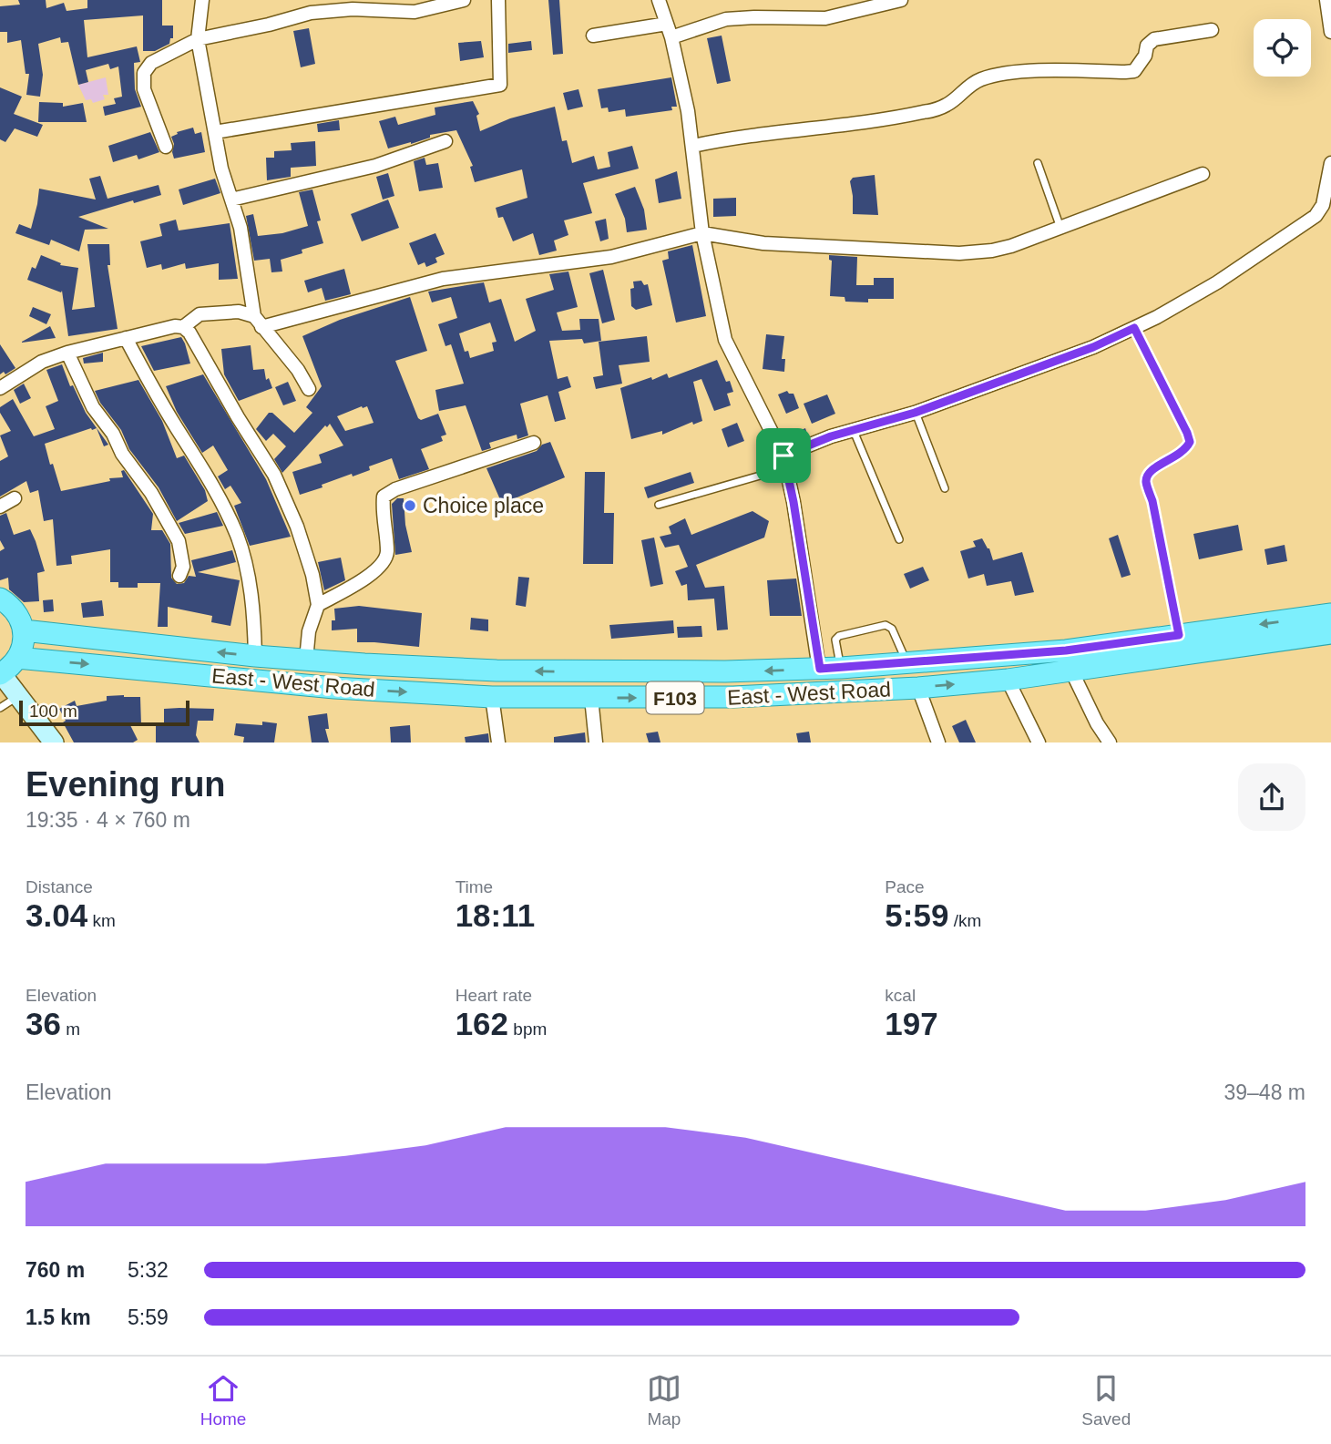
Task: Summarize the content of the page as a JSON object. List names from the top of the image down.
{
  "streets": {
    "main road": ["East - West Road", "F103"]
  },
  "places": ["Choice place"],
  "scale_bar": "100 m",
  "page": {
    "scale": "100 m",
    "heading": ["Evening run", "19:35 · 4 × 760 m"],
    "stats": [
      ["Distance", "3.04 km"],
      ["Time", "18:11"],
      ["Pace", "5:59 /km"],
      ["Elevation", "36 m"],
      ["Heart rate", "162 bpm"],
      ["kcal", "197"]
    ],
    "chart": ["Elevation", "39–48 m"],
    "list": [
      {
        "name": "760 m",
        "note": "5:32"
      },
      {
        "name": "1.5 km",
        "note": "5:59"
      }
    ],
    "tabs": ["Home", "Map", "Saved"]
  }
}
